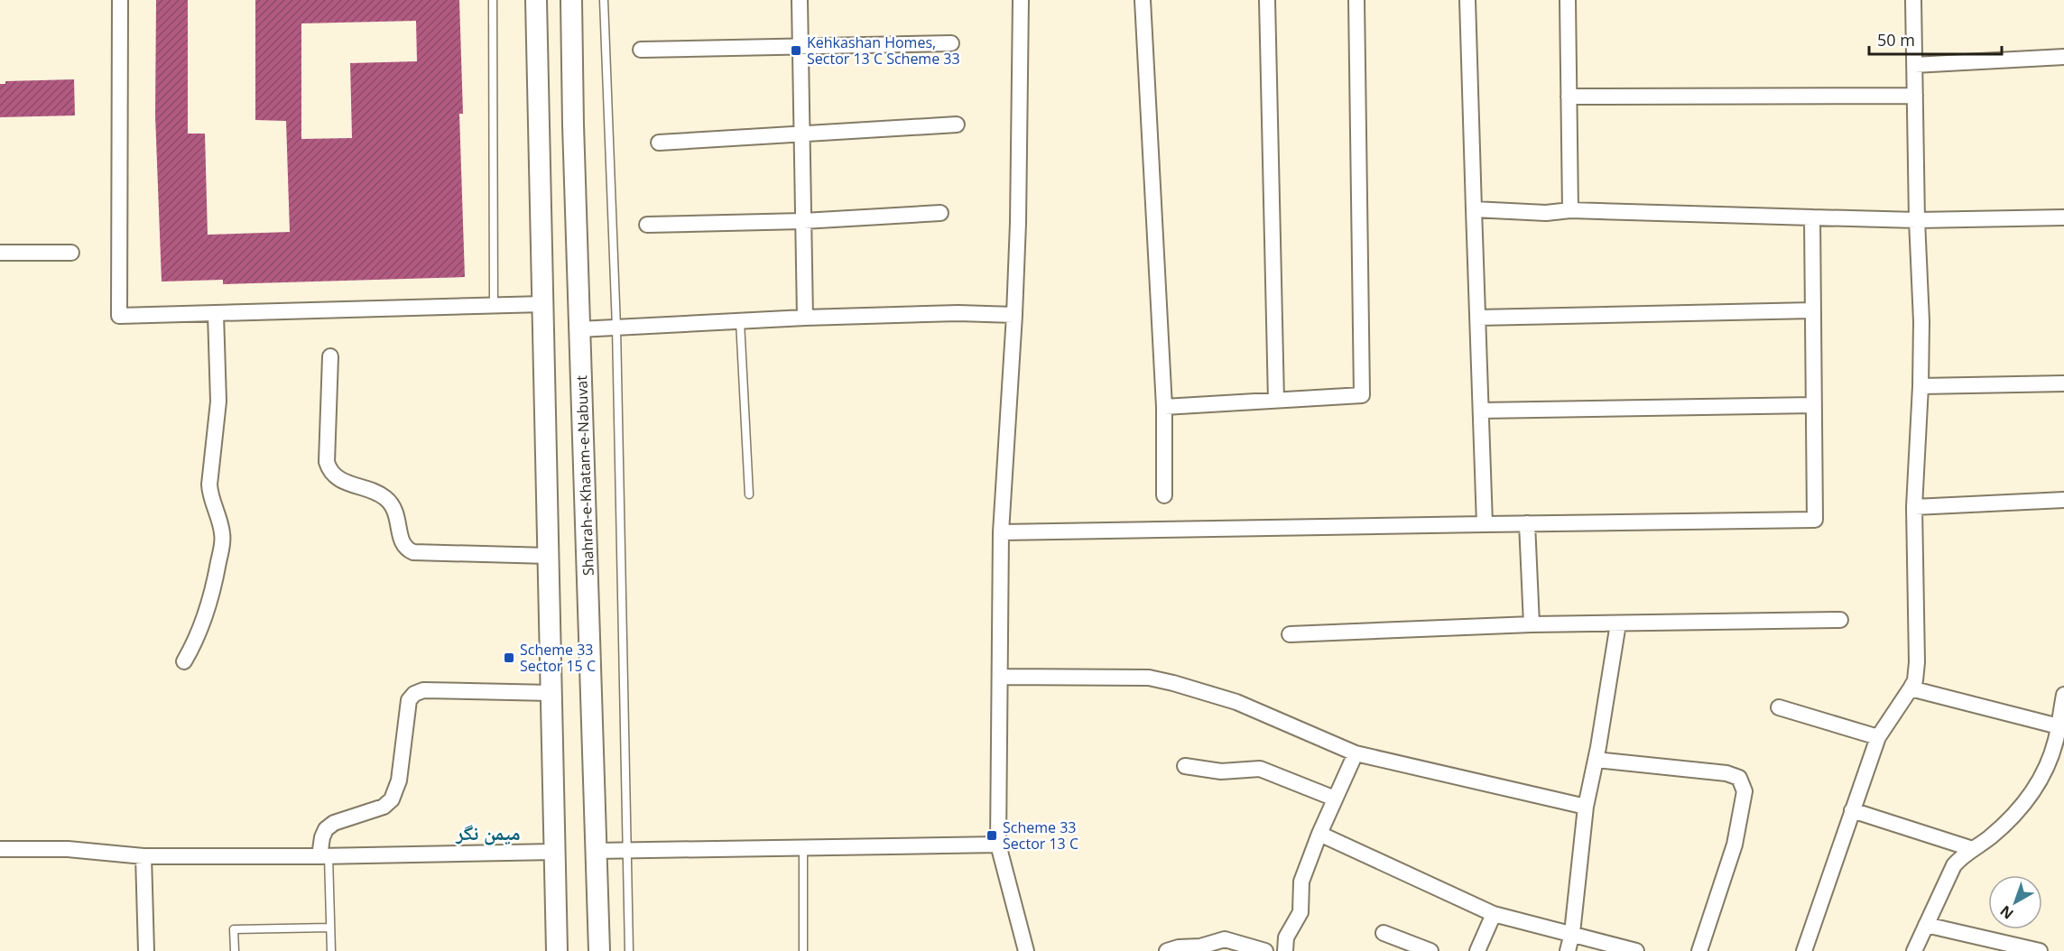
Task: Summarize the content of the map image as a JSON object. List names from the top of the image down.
{
  "streets": {
    "main road": ["Shahrah-e-Khatam-e-Nabuvat"]
  },
  "districts": ["میمن نگر"],
  "places": {
    "transit": ["Kehkashan Homes, Sector 13 C Scheme 33", "Scheme 33 Sector 15 C", "Scheme 33 Sector 13 C"]
  },
  "scale_bar": "50 m",
  "north": "bottom left"
}
